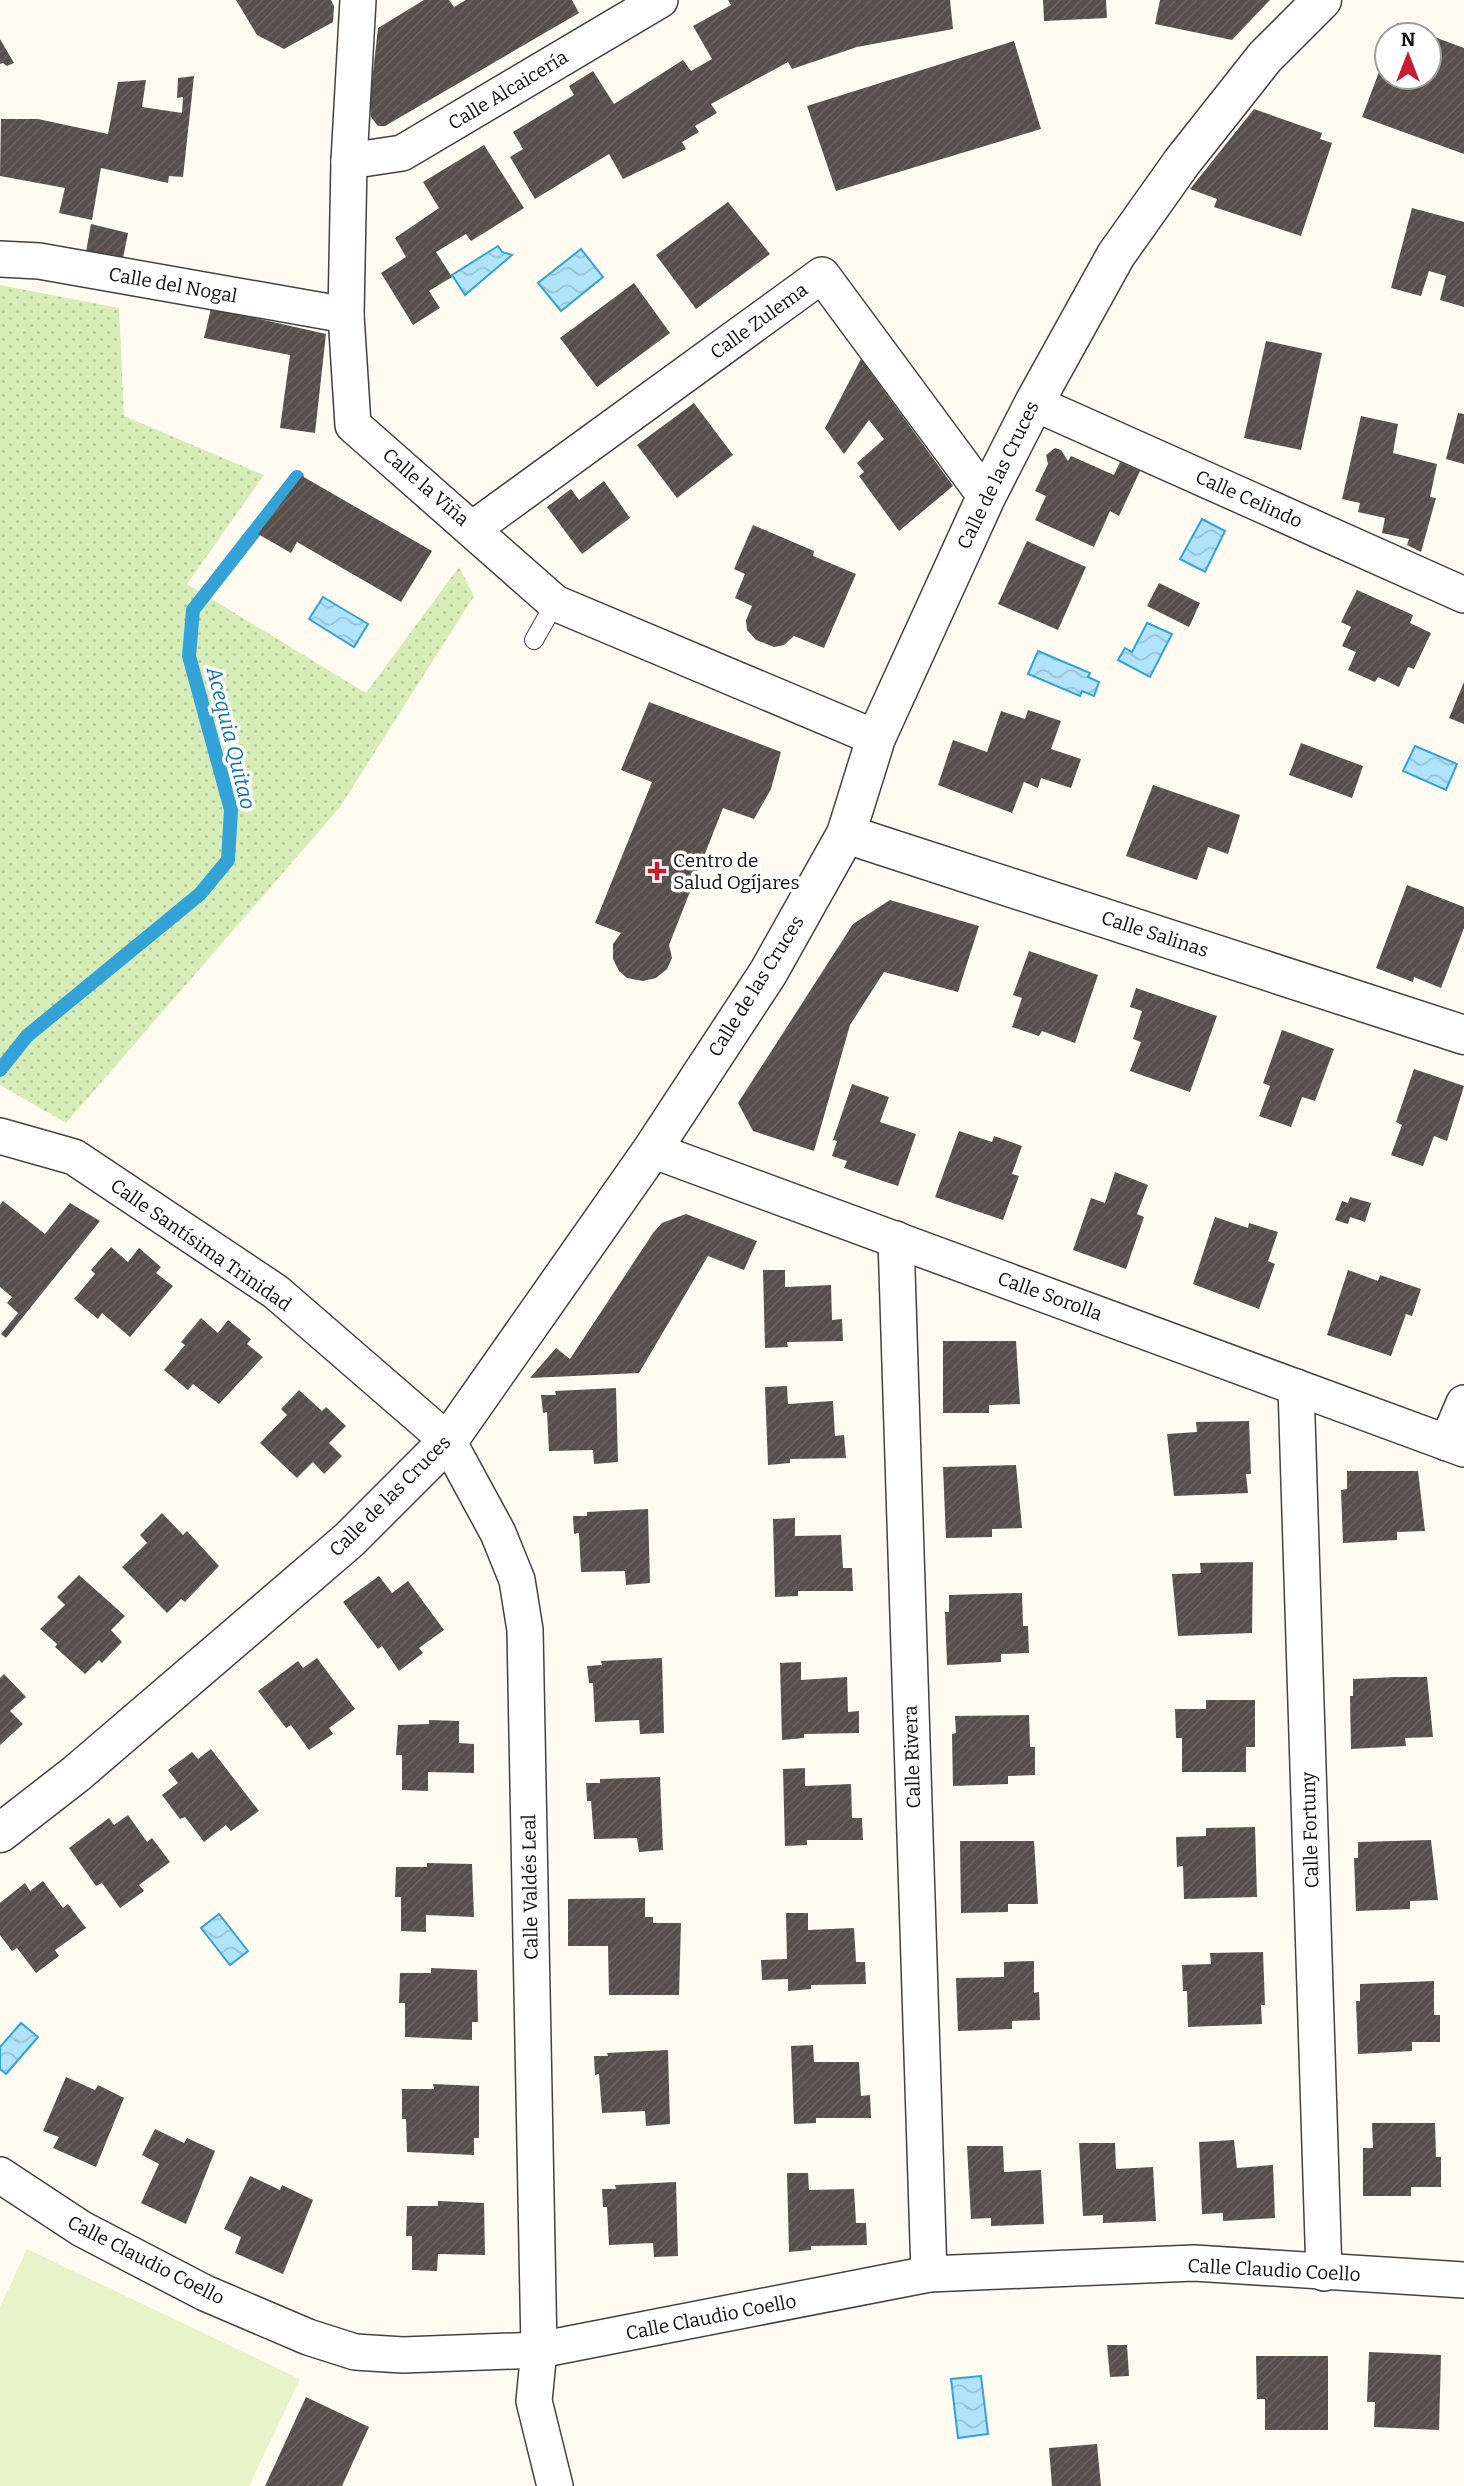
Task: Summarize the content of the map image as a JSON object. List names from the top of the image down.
{
  "streets": {
    "street": [
      "Calle Alcaicería",
      "Calle del Nogal",
      "Calle Zulema",
      "Calle de las Cruces",
      "Calle la Viña",
      "Calle Celindo",
      "Calle Salinas",
      "Calle Santísima Trinidad",
      "Calle Sorolla",
      "Calle Rivera",
      "Calle Fortuny",
      "Calle Valdés Leal",
      "Calle Claudio Coello"
    ]
  },
  "crossings": [
    ["Calle Alcaicería", "Calle la Viña"],
    ["Calle del Nogal", "Calle la Viña"],
    ["Calle Zulema", "Calle de las Cruces"],
    ["Calle Zulema", "Calle la Viña"],
    ["Calle de las Cruces", "Calle la Viña"],
    ["Calle de las Cruces", "Calle Celindo"],
    ["Calle de las Cruces", "Calle Salinas"],
    ["Calle de las Cruces", "Calle Santísima Trinidad"],
    ["Calle de las Cruces", "Calle Sorolla"],
    ["Calle de las Cruces", "Calle Valdés Leal"],
    ["Calle Santísima Trinidad", "Calle Valdés Leal"],
    ["Calle Sorolla", "Calle Rivera"],
    ["Calle Sorolla", "Calle Fortuny"],
    ["Calle Rivera", "Calle Claudio Coello"],
    ["Calle Fortuny", "Calle Claudio Coello"],
    ["Calle Valdés Leal", "Calle Claudio Coello"]
  ],
  "water": ["Acequia Quitao"],
  "places": {
    "health": ["Centro de Salud Ogíjares"]
  },
  "north": "top"
}
